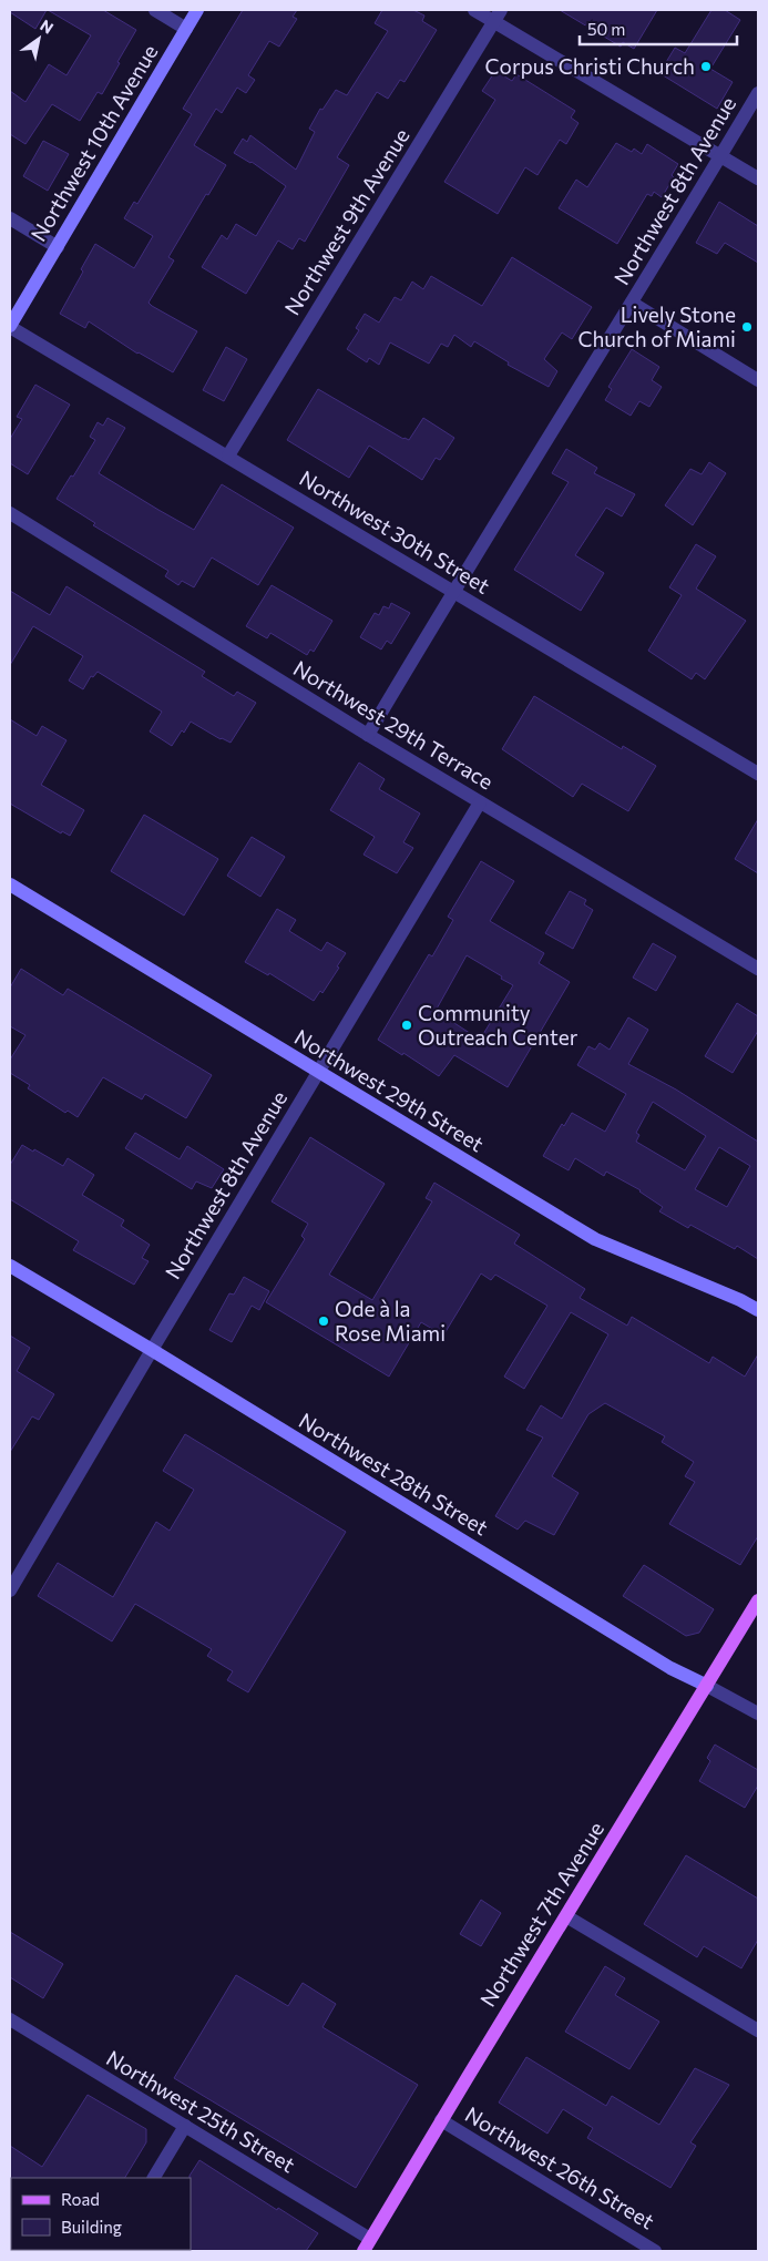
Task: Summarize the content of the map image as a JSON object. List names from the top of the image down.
{
  "streets": {
    "main road": ["Northwest 7th Avenue"],
    "street": [
      "Northwest 10th Avenue",
      "Northwest 8th Avenue",
      "Northwest 9th Avenue",
      "Northwest 30th Street",
      "Northwest 29th Terrace",
      "Northwest 29th Street",
      "Northwest 28th Street",
      "Northwest 25th Street",
      "Northwest 26th Street"
    ]
  },
  "crossings": [
    ["Northwest 10th Avenue", "Northwest 30th Street"],
    ["Northwest 8th Avenue", "Northwest 30th Street"],
    ["Northwest 8th Avenue", "Northwest 29th Terrace"],
    ["Northwest 8th Avenue", "Northwest 29th Street"],
    ["Northwest 8th Avenue", "Northwest 28th Street"],
    ["Northwest 9th Avenue", "Northwest 30th Street"],
    ["Northwest 28th Street", "Northwest 7th Avenue"],
    ["Northwest 7th Avenue", "Northwest 25th Street"],
    ["Northwest 7th Avenue", "Northwest 26th Street"]
  ],
  "places": [
    "Corpus Christi Church",
    "Lively Stone Church of Miami",
    "Community Outreach Center",
    "Ode à la Rose Miami"
  ],
  "legend": ["Road", "Building"],
  "scale_bar": "50 m",
  "north": "top right"
}
